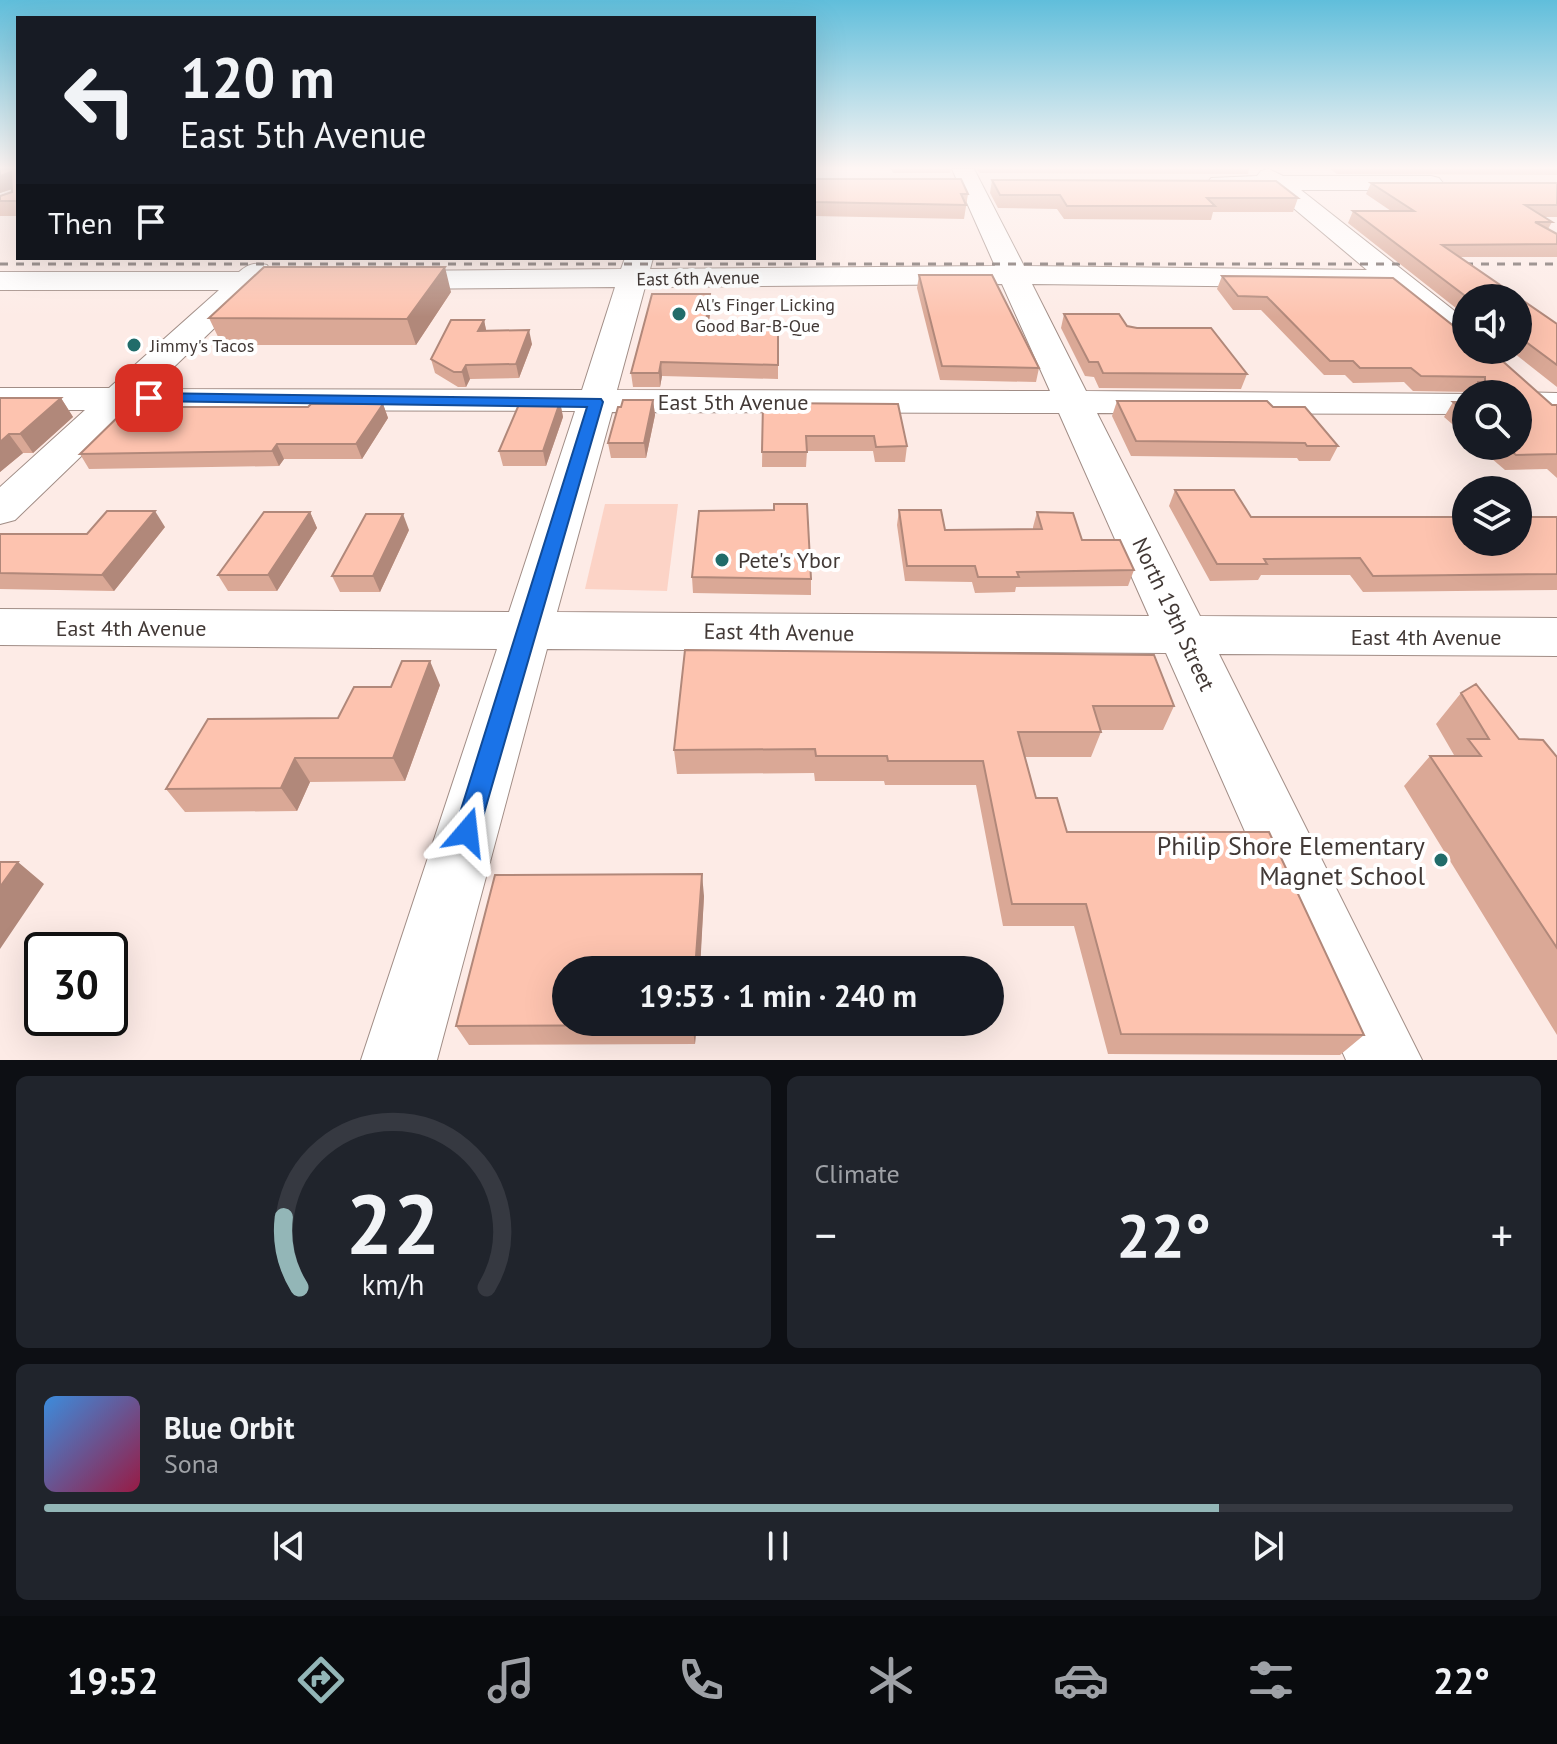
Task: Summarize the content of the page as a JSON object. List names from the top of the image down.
{
  "streets": {
    "street": [
      "East 6th Avenue",
      "East 5th Avenue",
      "North 19th Street",
      "East 4th Avenue"
    ]
  },
  "crossings": [
    ["East 6th Avenue", "North 19th Street"],
    ["East 5th Avenue", "North 19th Street"],
    ["North 19th Street", "East 4th Avenue"]
  ],
  "places": [
    "Al's Finger Licking Good Bar-B-Que",
    "Jimmy's Tacos",
    "Pete's Ybor",
    "Philip Shore Elementary Magnet School"
  ],
  "page": {
    "turn": ["120 m", "East 5th Avenue"],
    "then": "Then",
    "limit": "30",
    "trip": "19:53 · 1 min · 240 m",
    "tile": "Climate",
    "heat": ["−", "22°", "+"],
    "song": ["Blue Orbit", "Sona"],
    "tabs": ["19:52", "22°"],
    "gauge": ["22", "km/h"]
  }
}
